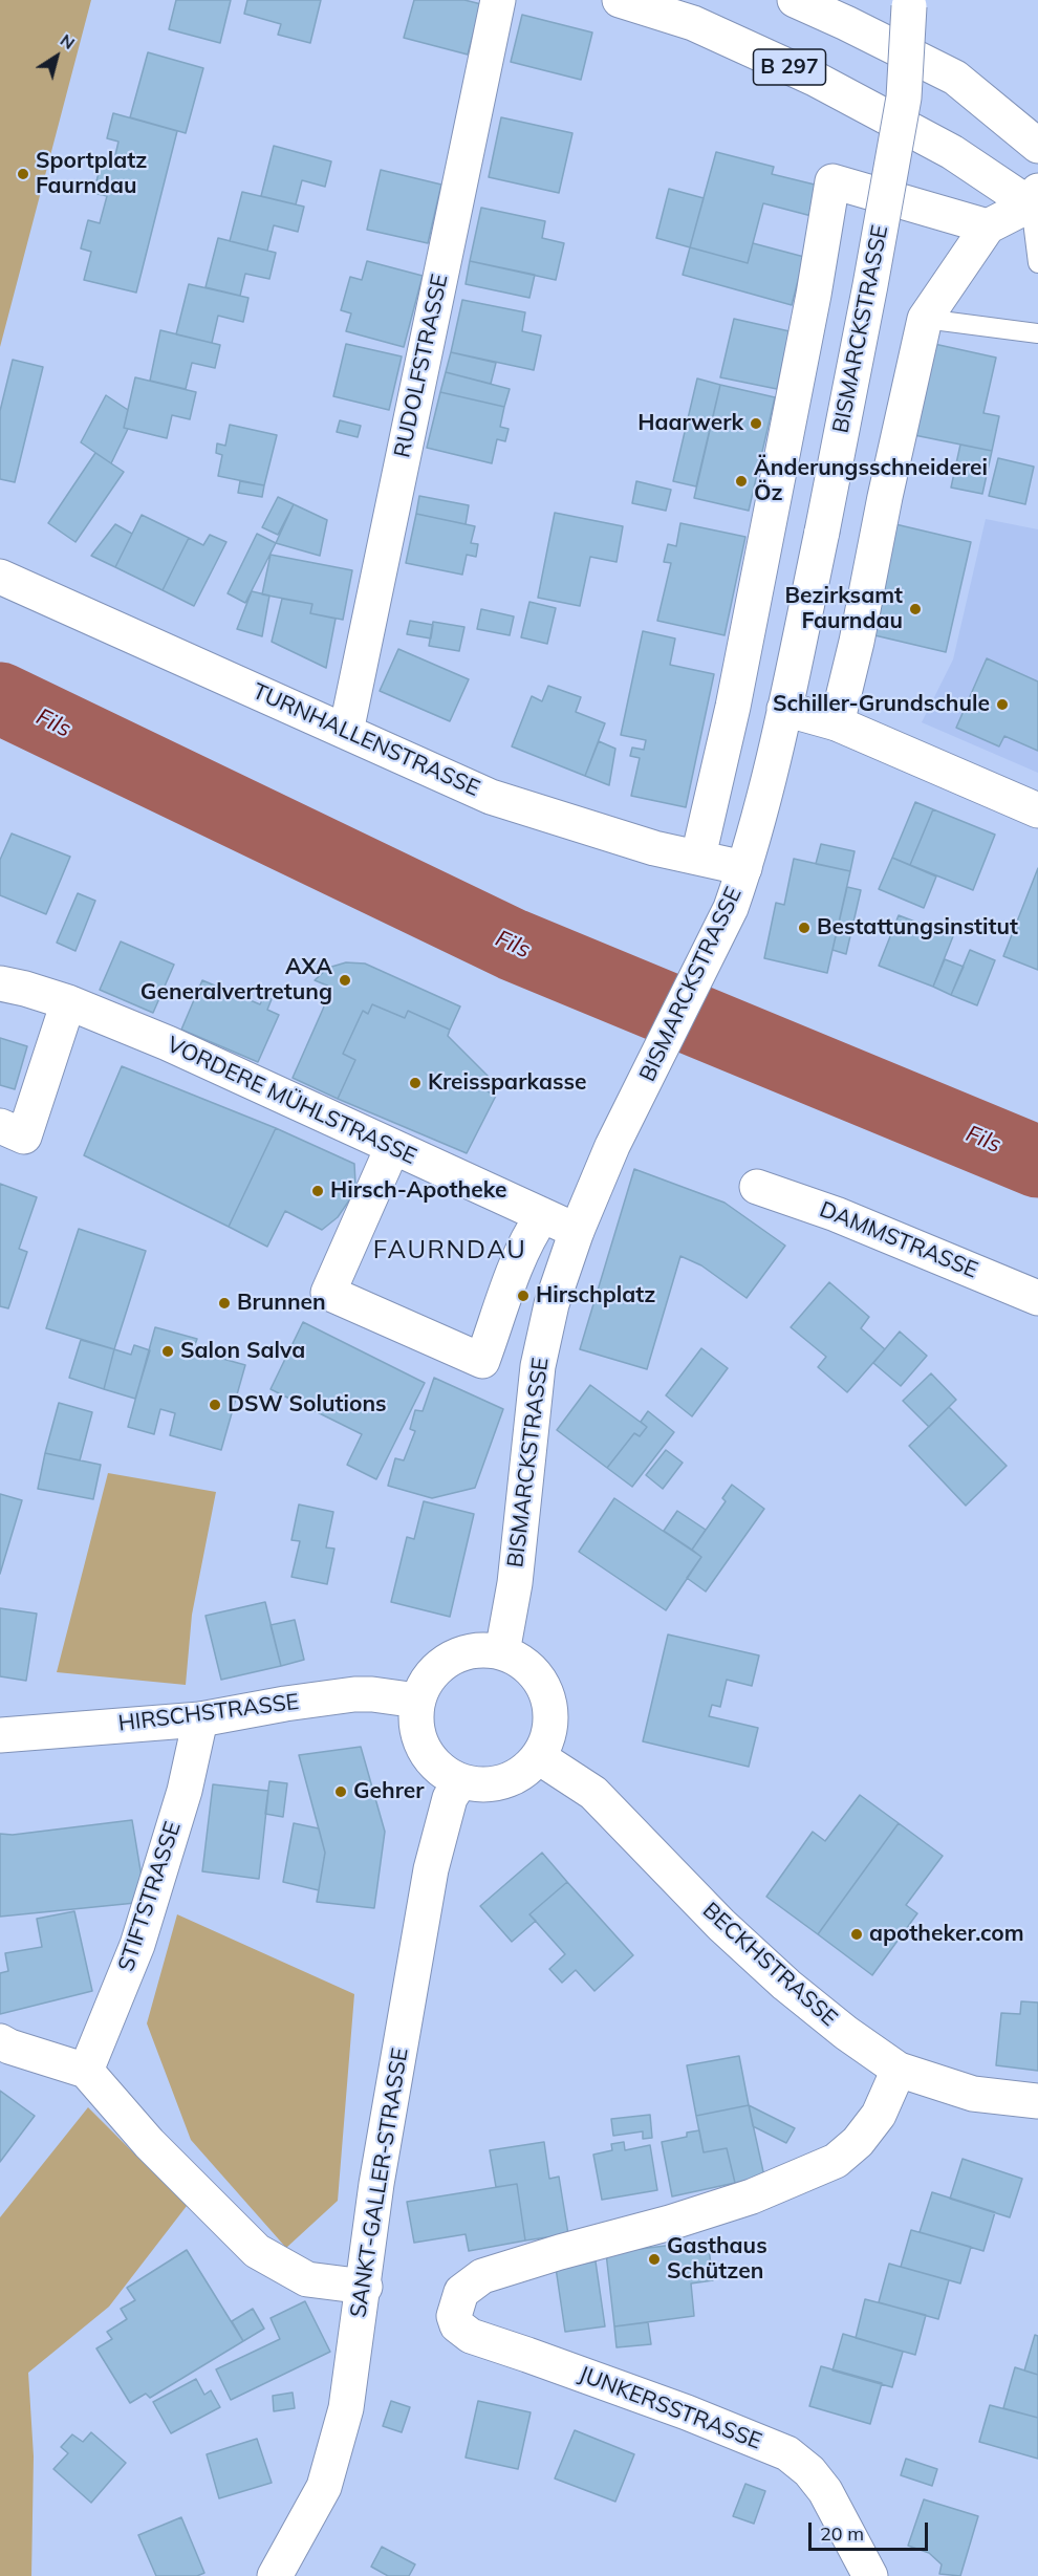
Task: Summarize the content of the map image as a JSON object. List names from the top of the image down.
{
  "streets": {
    "street": [
      "B 297",
      "BISMARCKSTRASSE",
      "RUDOLFSTRASSE",
      "TURNHALLENSTRASSE",
      "VORDERE MÜHLSTRASSE",
      "DAMMSTRASSE",
      "HIRSCHSTRASSE",
      "STIFTSTRASSE",
      "BECKHSTRASSE",
      "SANKT-GALLER-STRASSE",
      "JUNKERSSTRASSE"
    ]
  },
  "crossings": [
    ["BISMARCKSTRASSE", "TURNHALLENSTRASSE"],
    ["BISMARCKSTRASSE", "VORDERE MÜHLSTRASSE"],
    ["BISMARCKSTRASSE", "HIRSCHSTRASSE"],
    ["BISMARCKSTRASSE", "BECKHSTRASSE"],
    ["BISMARCKSTRASSE", "SANKT-GALLER-STRASSE"],
    ["RUDOLFSTRASSE", "TURNHALLENSTRASSE"],
    ["HIRSCHSTRASSE", "STIFTSTRASSE"],
    ["HIRSCHSTRASSE", "BECKHSTRASSE"],
    ["HIRSCHSTRASSE", "SANKT-GALLER-STRASSE"],
    ["BECKHSTRASSE", "SANKT-GALLER-STRASSE"],
    ["BECKHSTRASSE", "JUNKERSSTRASSE"]
  ],
  "districts": ["FAURNDAU"],
  "water": ["Fils"],
  "places": [
    "Sportplatz Faurndau",
    "Haarwerk",
    "Änderungsschneiderei Öz",
    "Bezirksamt Faurndau",
    "Schiller-Grundschule",
    "Bestattungsinstitut",
    "AXA Generalvertretung",
    "Kreissparkasse",
    "Hirsch-Apotheke",
    "Hirschplatz",
    "Brunnen",
    "Salon Salva",
    "DSW Solutions",
    "Gehrer",
    "apotheker.com",
    "Gasthaus Schützen"
  ],
  "scale_bar": "20 m",
  "north": "top right"
}
